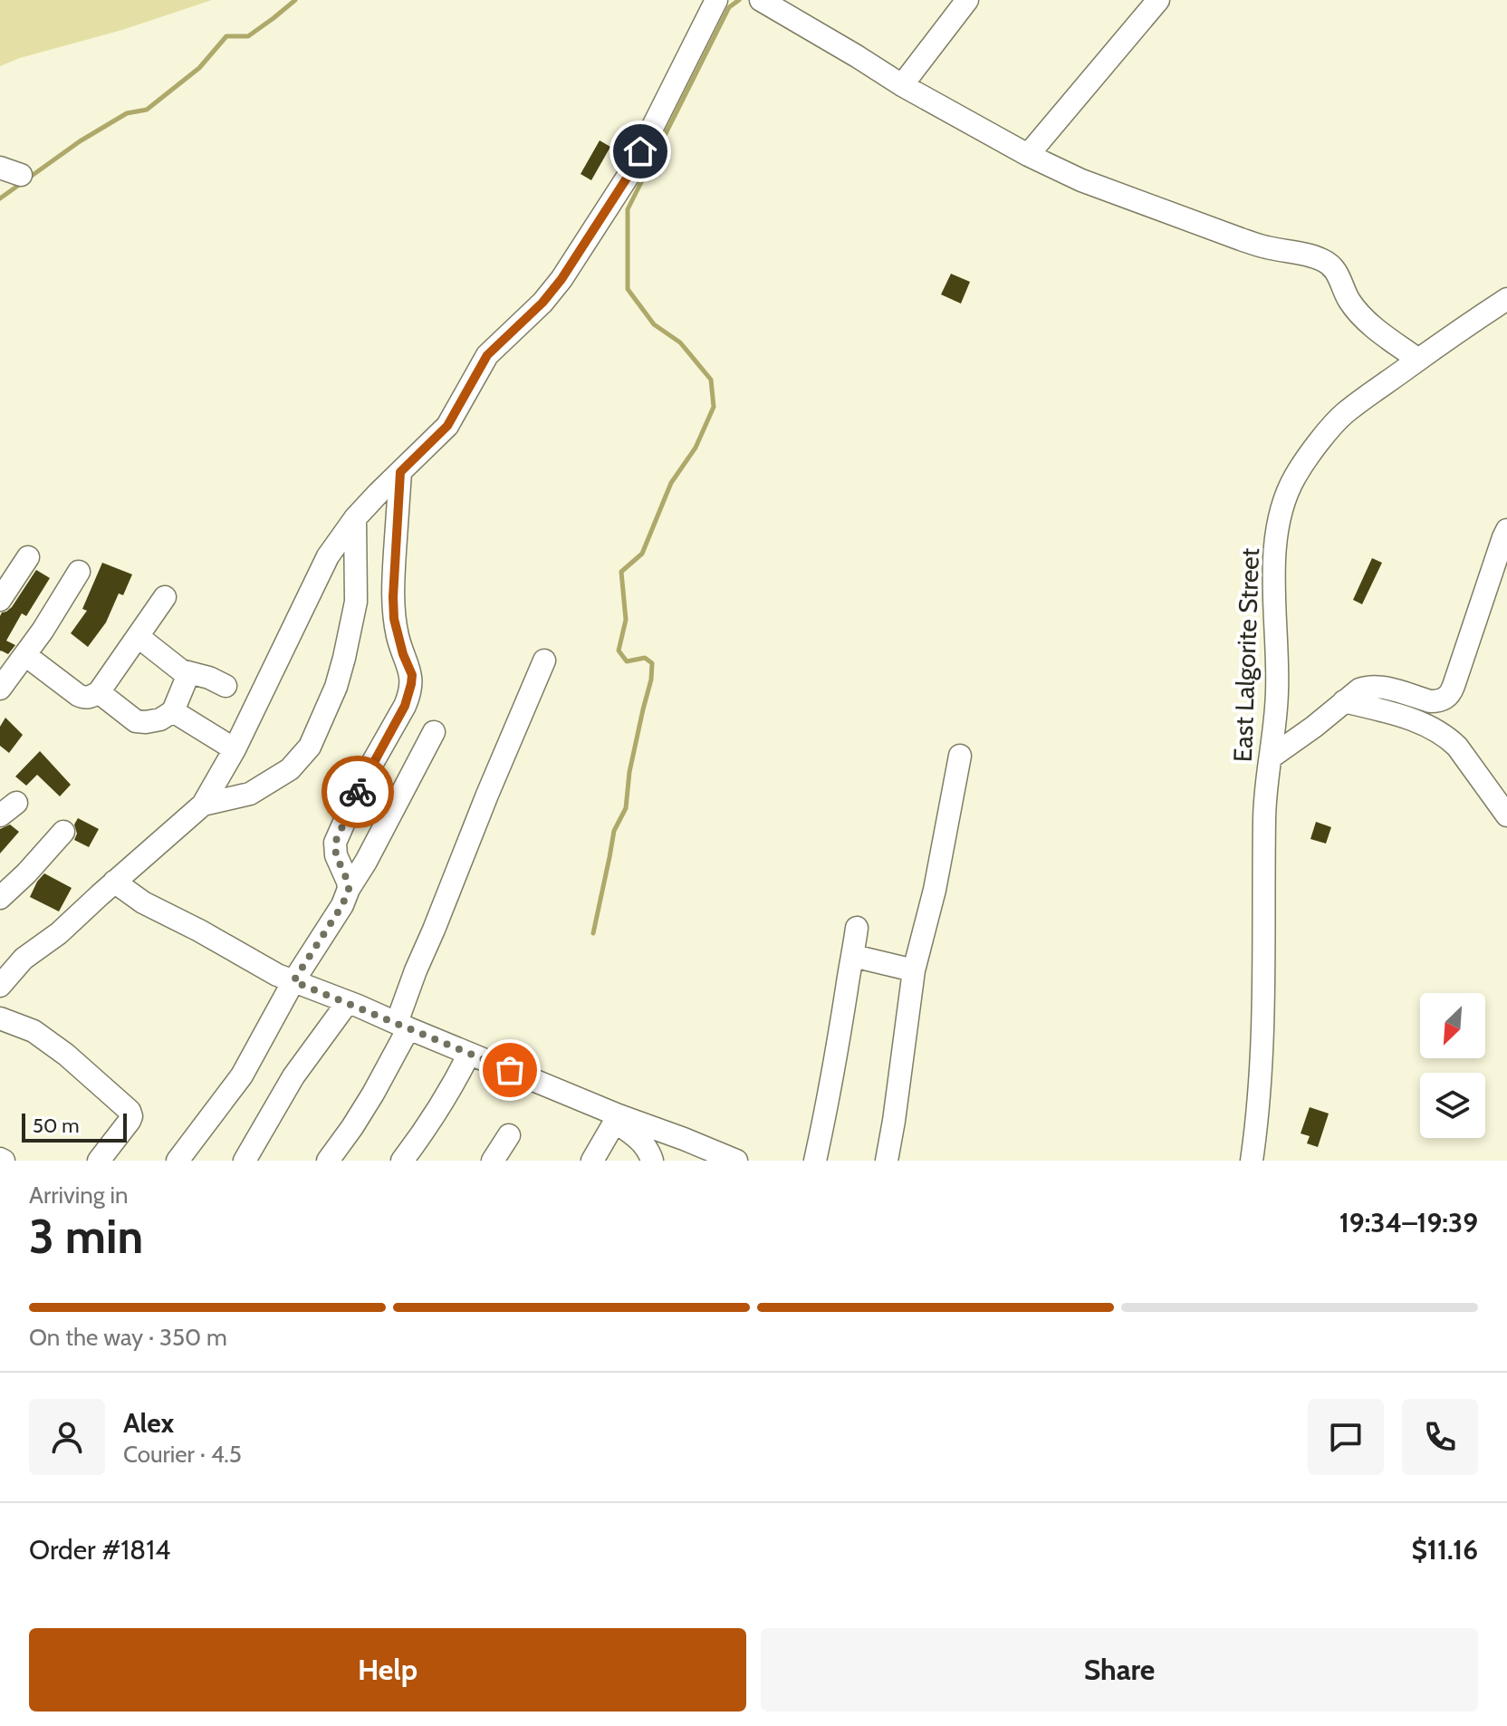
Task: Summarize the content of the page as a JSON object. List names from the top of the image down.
{
  "streets": {
    "street": ["East Lalgorite Street"]
  },
  "scale_bar": "50 m",
  "north": "bottom left",
  "page": {
    "scale": "50 m",
    "heading": ["3 min", "Arriving in", "19:34–19:39"],
    "panel": [
      "Alex",
      "Courier · 4.5",
      "Order #1814",
      "$11.16"
    ],
    "bar": "On the way · 350 m",
    "buttons": ["Help", "Share"]
  }
}
